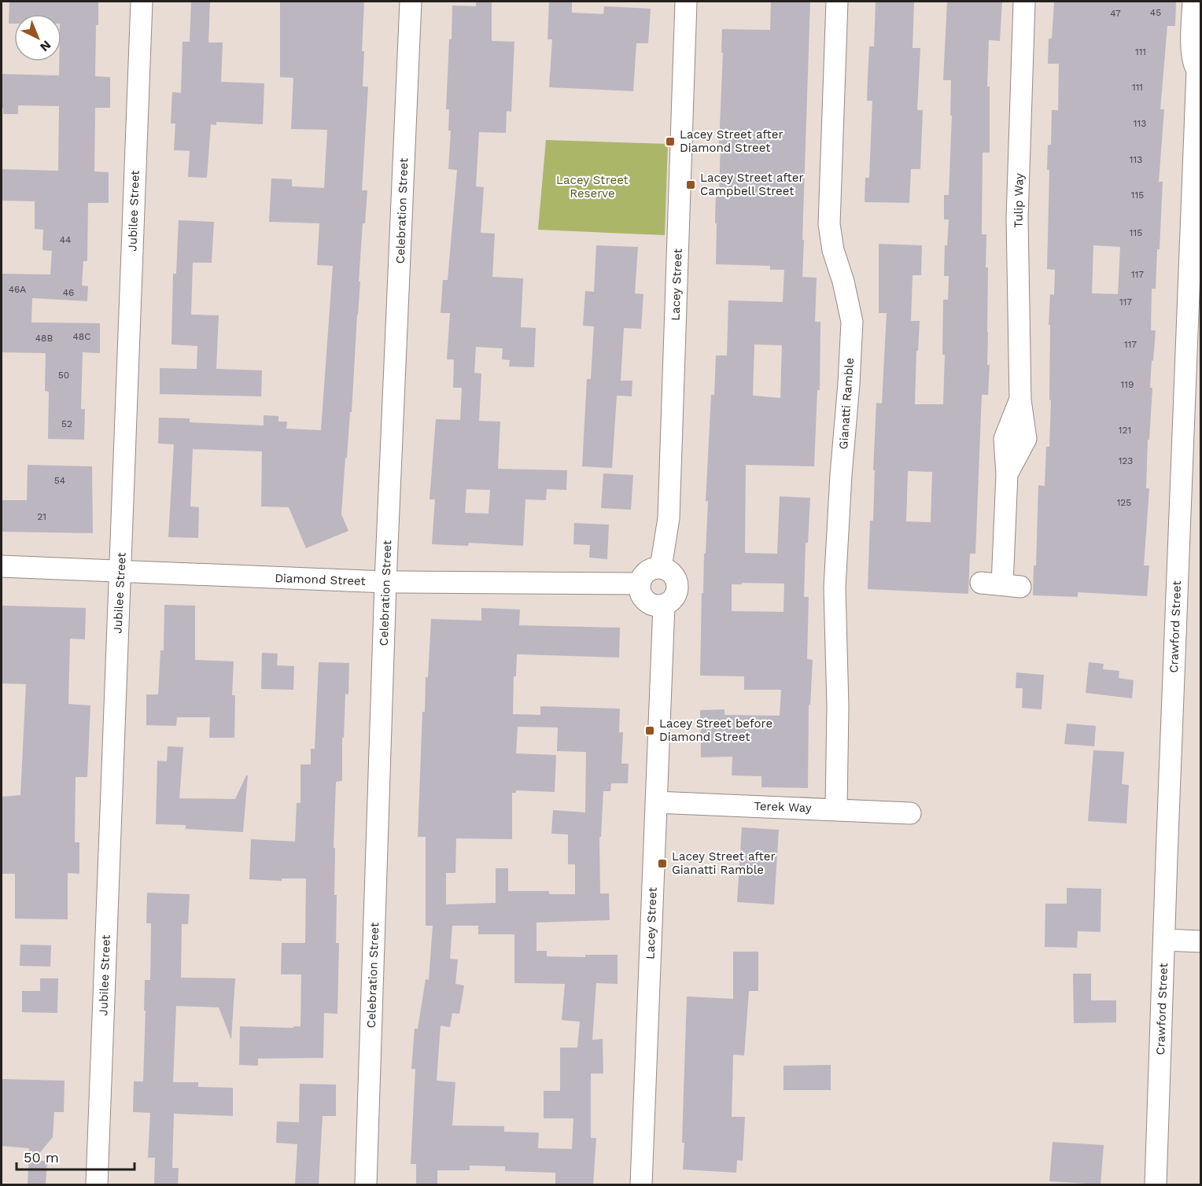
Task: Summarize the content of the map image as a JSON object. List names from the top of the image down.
{
  "streets": {
    "street": [
      "Tulip Way",
      "Jubilee Street",
      "Celebration Street",
      "Lacey Street",
      "Gianatti Ramble",
      "Diamond Street",
      "Crawford Street",
      "Terek Way"
    ]
  },
  "crossings": [
    ["Jubilee Street", "Diamond Street"],
    ["Celebration Street", "Diamond Street"],
    ["Lacey Street", "Diamond Street"],
    ["Lacey Street", "Terek Way"],
    ["Gianatti Ramble", "Terek Way"]
  ],
  "parks": ["Lacey Street Reserve"],
  "places": {
    "transit": [
      "Lacey Street after Diamond Street",
      "Lacey Street after Campbell Street",
      "Lacey Street before Diamond Street",
      "Lacey Street after Gianatti Ramble"
    ]
  },
  "house_numbers": [
    "45",
    "47",
    "111",
    "111",
    "113",
    "113",
    "115",
    "115",
    "44",
    "117",
    "46A",
    "46",
    "117",
    "48C",
    "48B",
    "117",
    "50",
    "119",
    "52",
    "121",
    "123",
    "54",
    "125",
    "21"
  ],
  "scale_bar": "50 m",
  "north": "bottom right"
}
